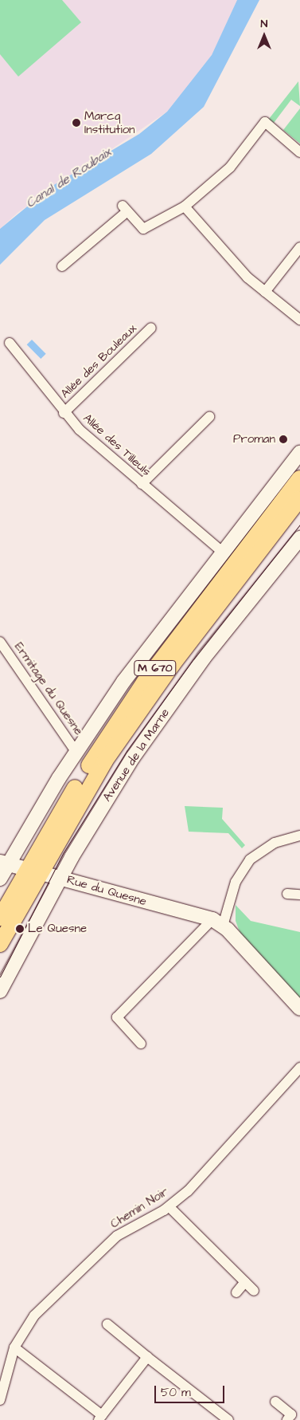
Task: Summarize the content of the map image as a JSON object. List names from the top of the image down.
{
  "streets": {
    "main road": ["M 670", "Avenue de la Marne"],
    "street": [
      "Allée des Bouleaux",
      "Allée des Tilleuls",
      "Ermitage du Quesne",
      "Rue du Quesne",
      "Chemin Noir"
    ]
  },
  "crossings": [
    ["Allée des Bouleaux", "Allée des Tilleuls"],
    ["Avenue de la Marne", "Rue du Quesne"]
  ],
  "water": ["Canal de Roubaix"],
  "places": ["Marcq Institution", "Proman", "Le Quesne"],
  "scale_bar": "50 m",
  "north": "top"
}
